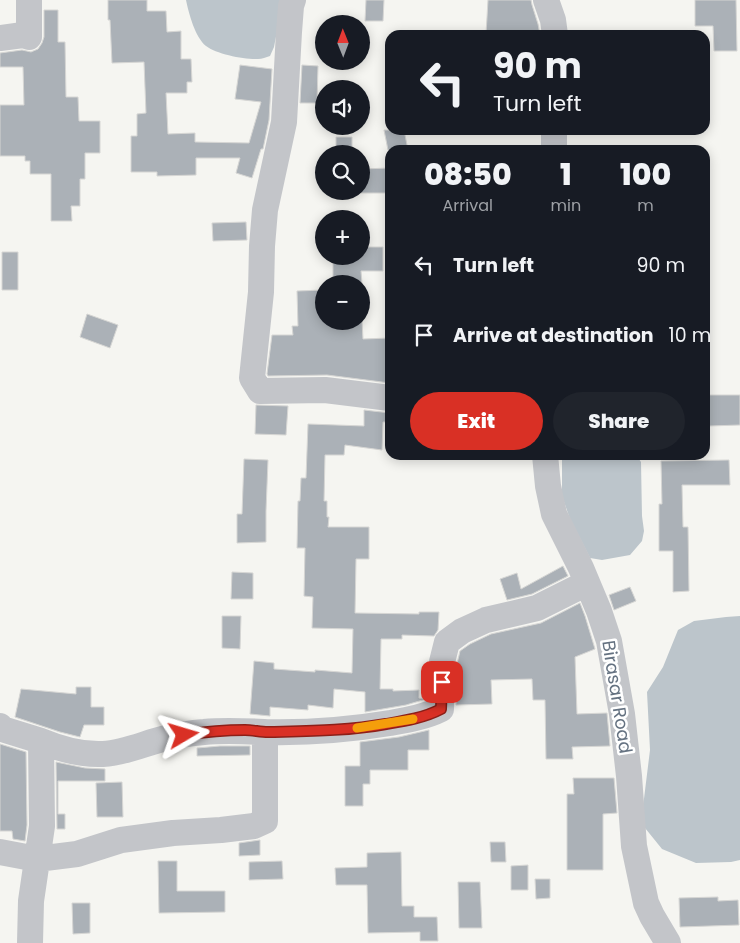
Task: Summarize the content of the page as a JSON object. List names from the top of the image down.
{
  "streets": {
    "street": ["Birasar Road"]
  },
  "north": "top",
  "page": {
    "map_buttons": ["+", "−"],
    "turn": ["90 m", "Turn left"],
    "eta": [
      "08:50",
      "Arrival",
      "1",
      "min",
      "100",
      "m"
    ],
    "list": [
      {
        "name": "Turn left",
        "value": "90 m"
      },
      {
        "name": "Arrive at destination",
        "value": "10 m"
      }
    ],
    "buttons": ["Exit", "Share"]
  }
}
